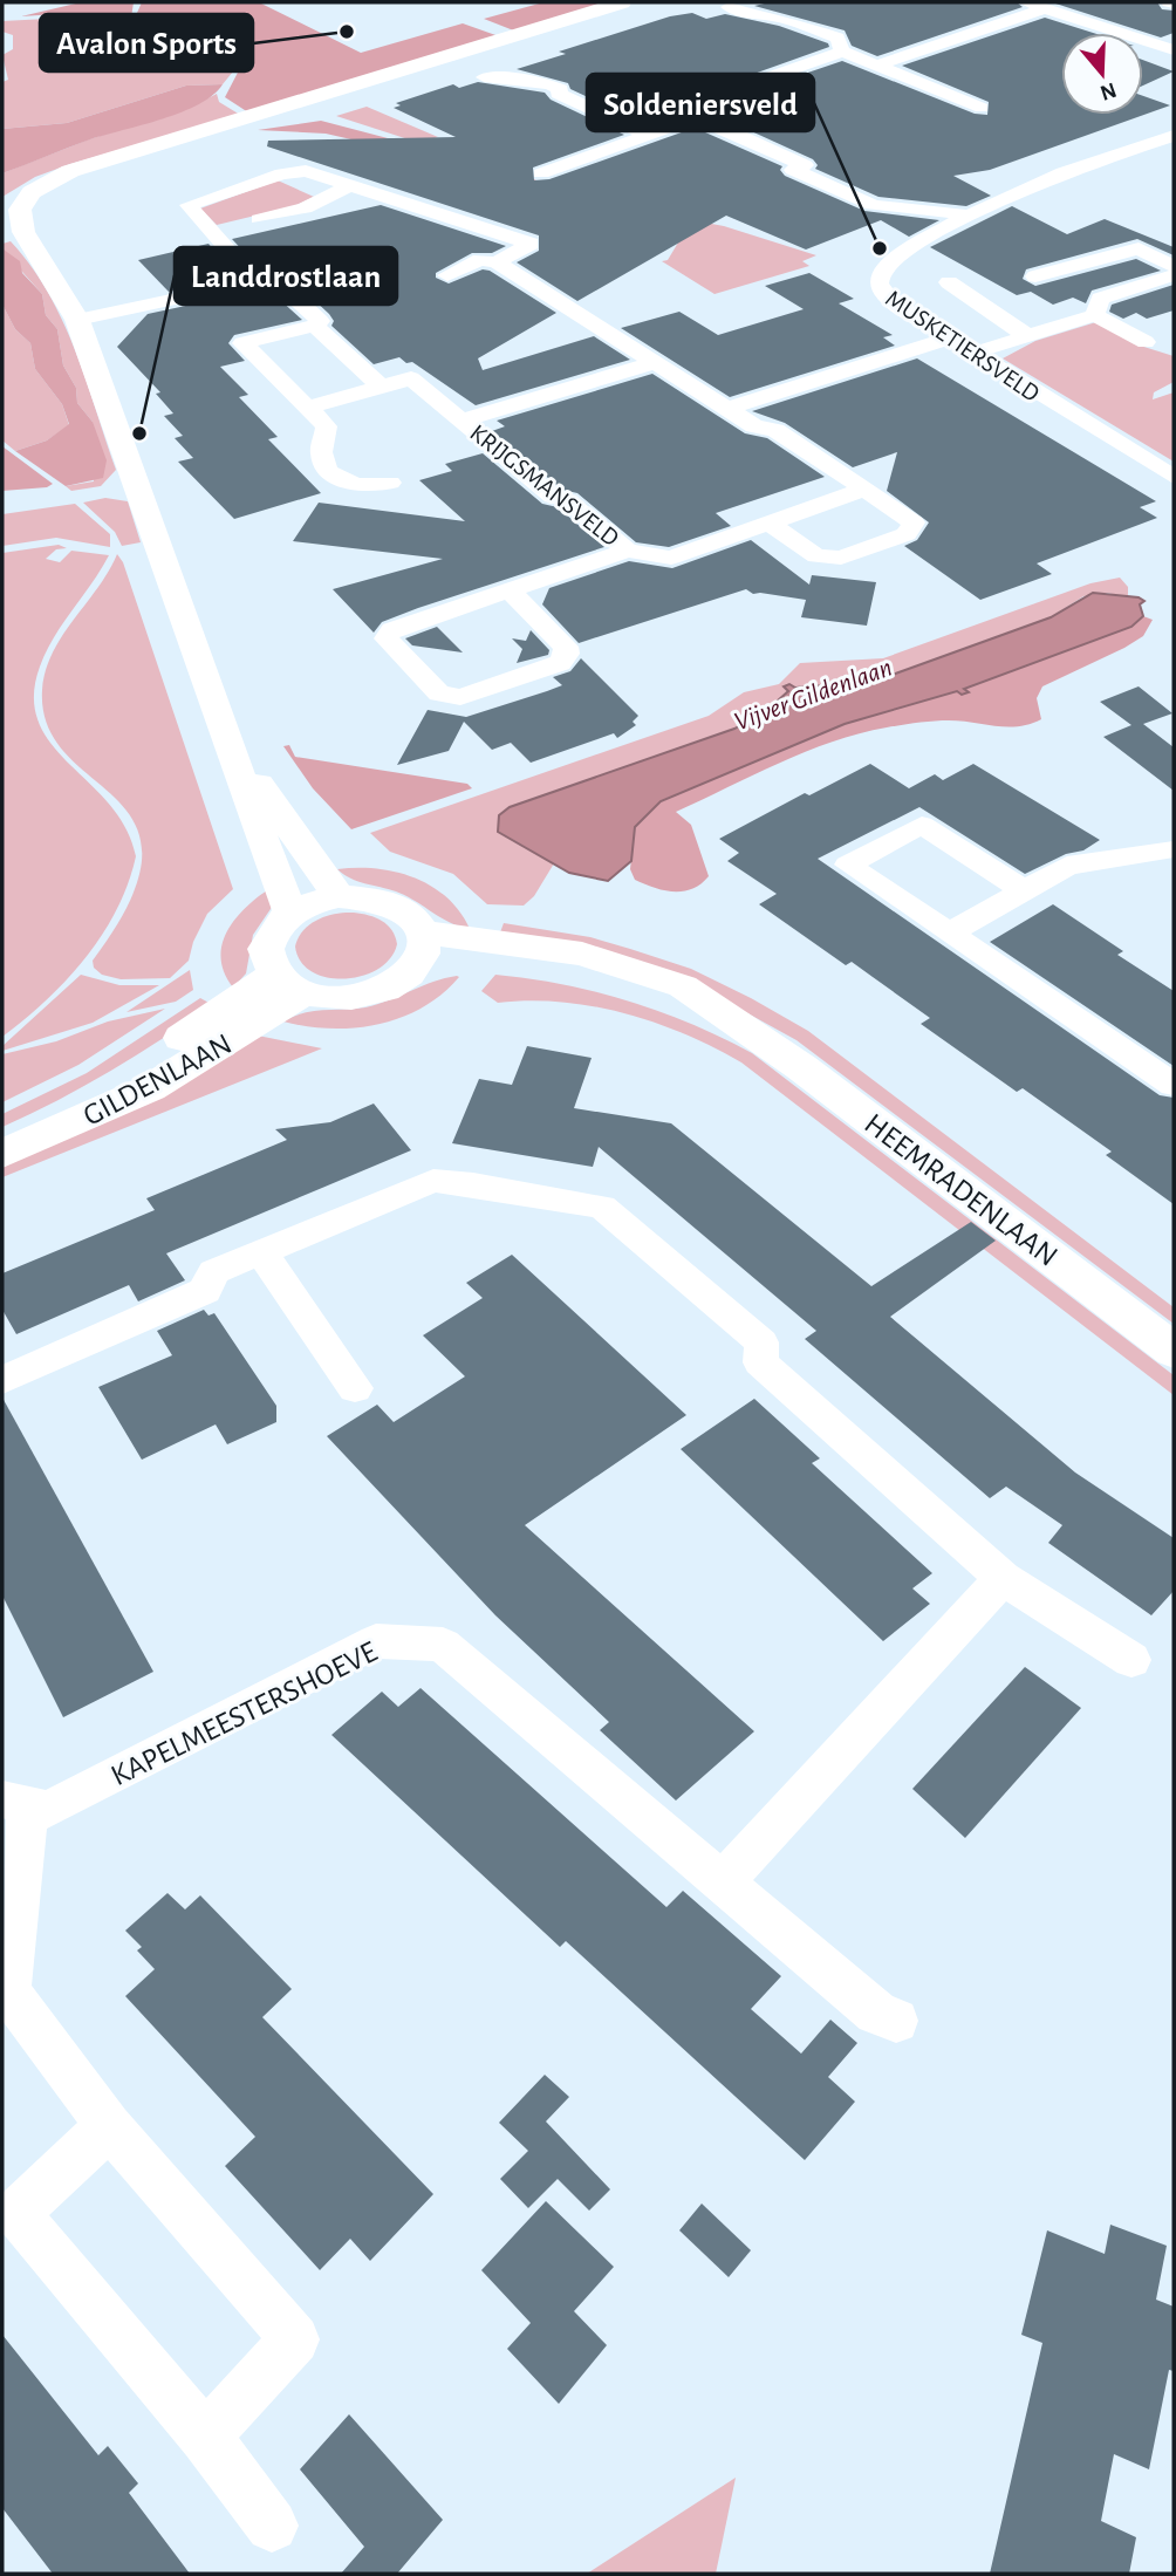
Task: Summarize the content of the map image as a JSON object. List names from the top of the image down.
{
  "streets": {
    "street": [
      "MUSKETIERSVELD",
      "KRIJGSMANSVELD",
      "GILDENLAAN",
      "HEEMRADENLAAN",
      "KAPELMEESTERSHOEVE"
    ]
  },
  "crossings": [
    ["GILDENLAAN", "HEEMRADENLAAN"]
  ],
  "water": ["Vijver Gildenlaan"],
  "places": ["Avalon Sports", "Soldeniersveld", "Landdrostlaan"],
  "north": "bottom"
}
